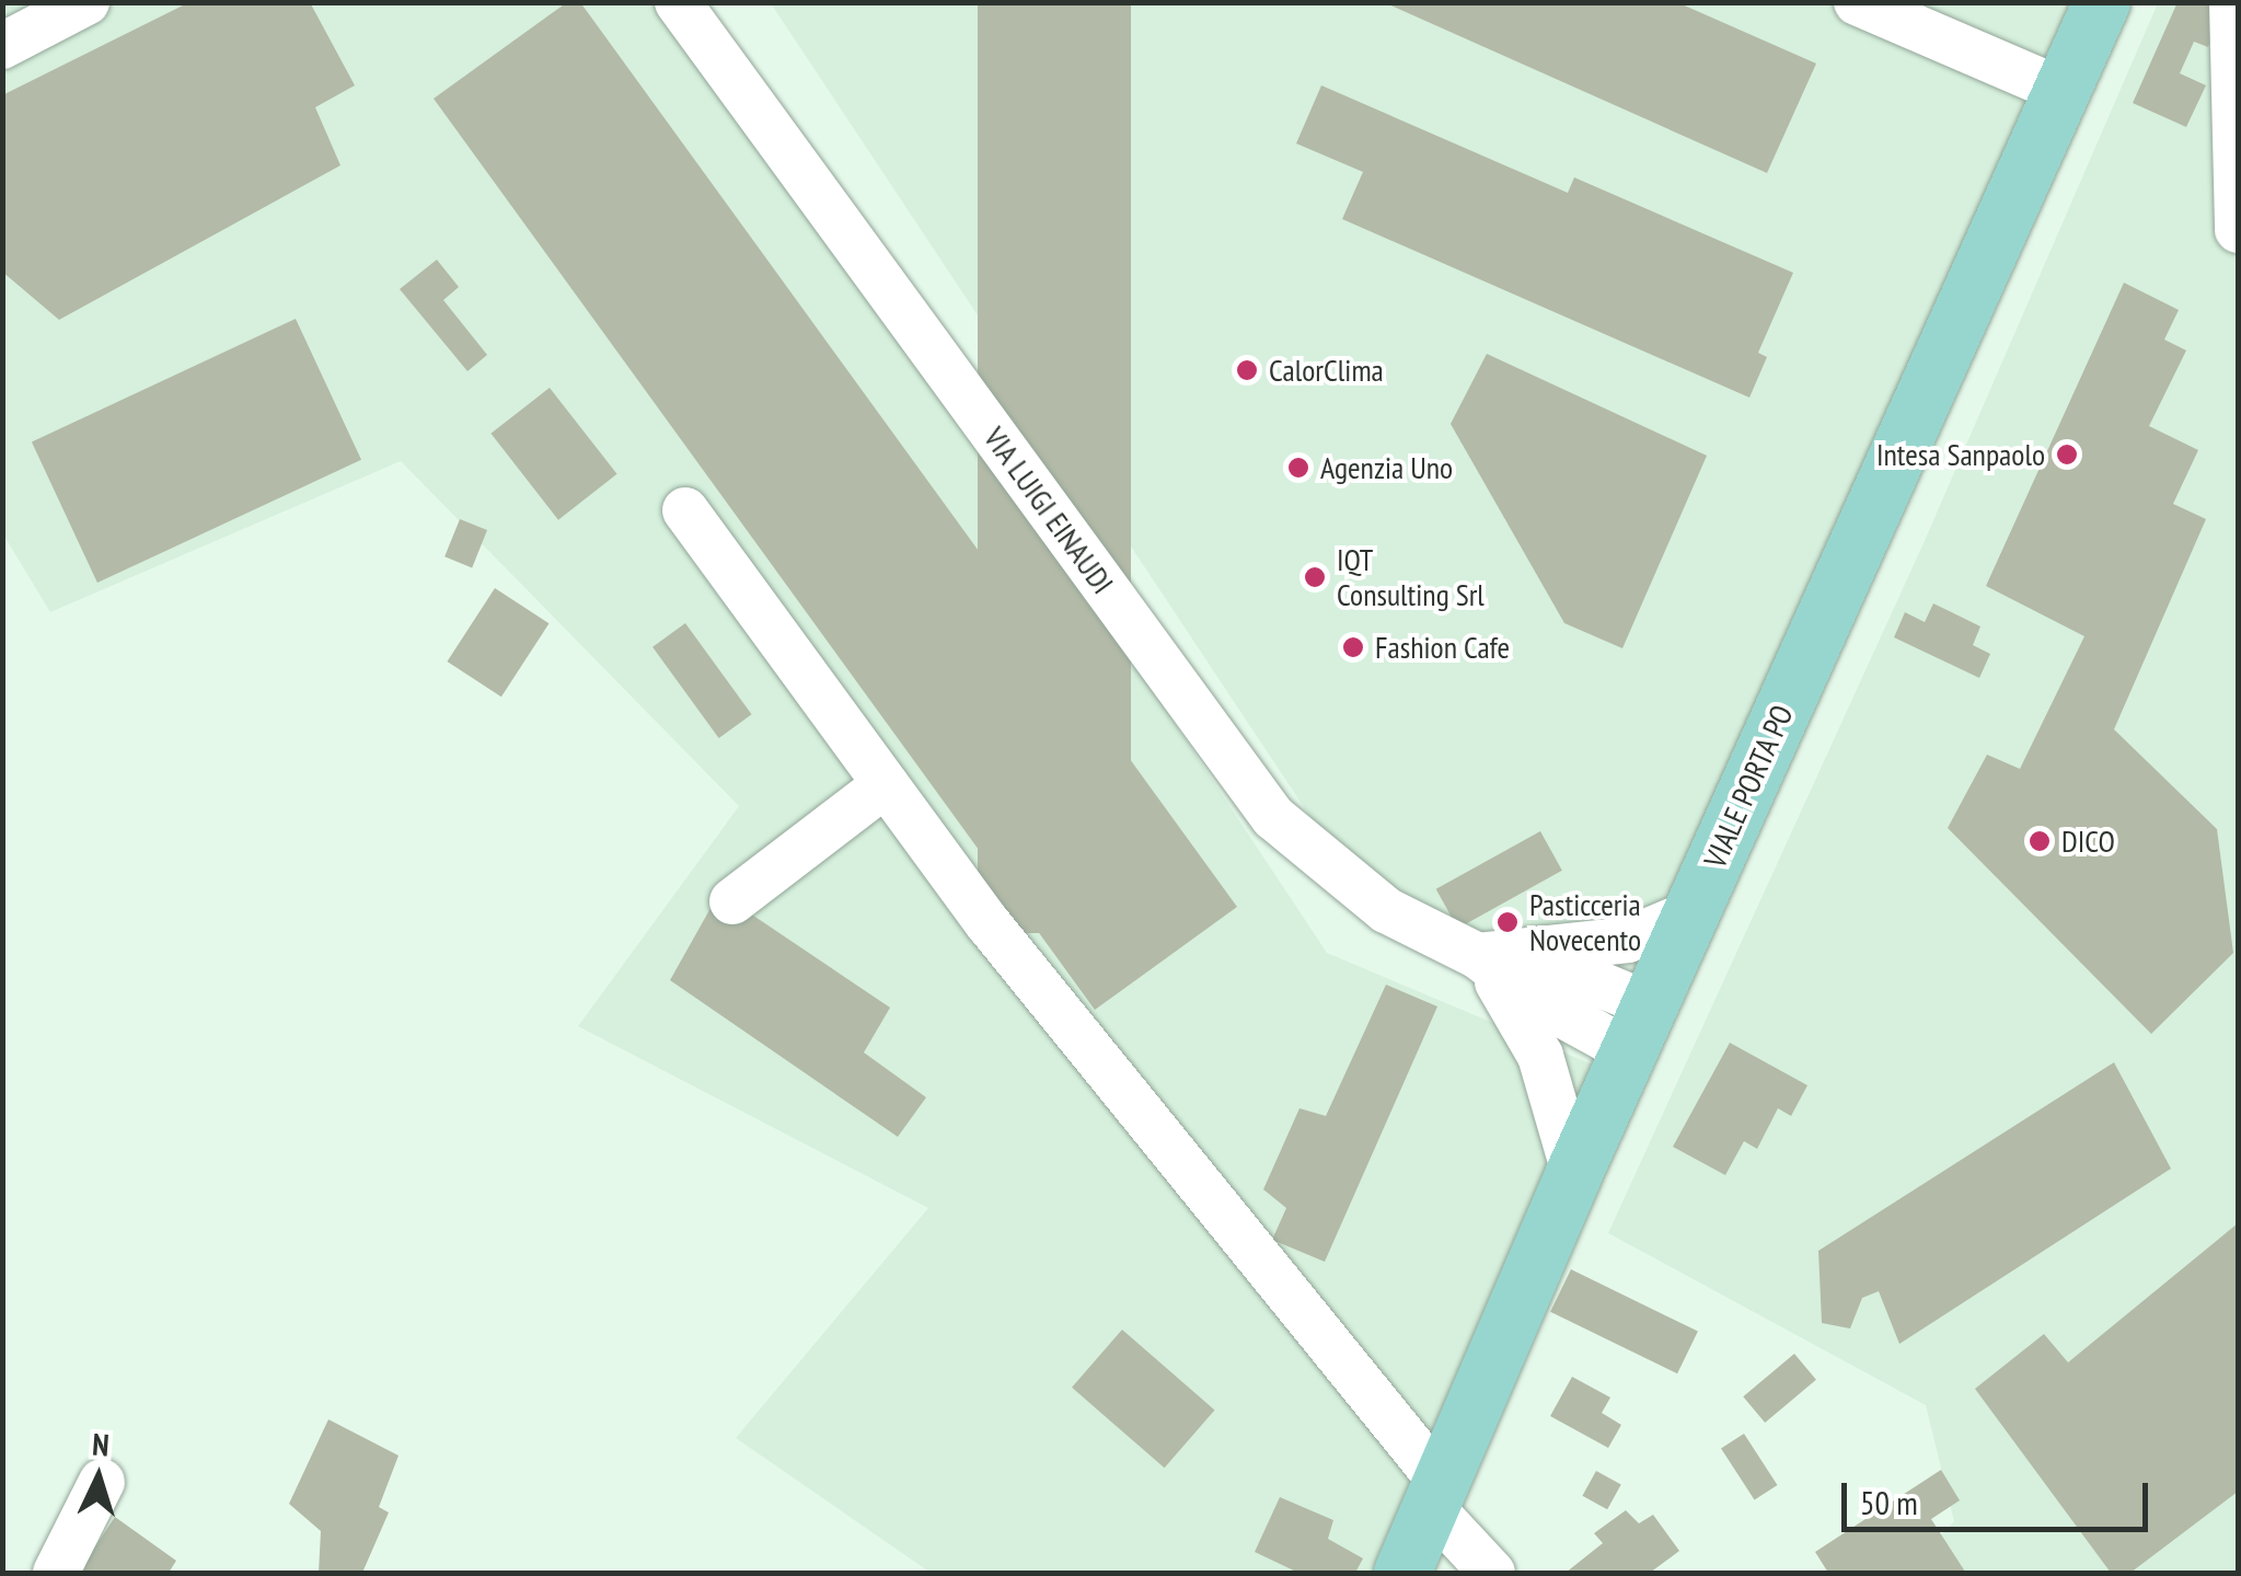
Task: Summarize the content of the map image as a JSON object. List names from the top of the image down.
{
  "streets": {
    "main road": ["VIALE PORTA PO"],
    "street": ["VIA LUIGI EINAUDI"]
  },
  "crossings": [
    ["VIA LUIGI EINAUDI", "VIALE PORTA PO"]
  ],
  "places": [
    "CalorClima",
    "Intesa Sanpaolo",
    "Agenzia Uno",
    "IQT Consulting Srl",
    "Fashion Cafe",
    "DICO",
    "Pasticceria Novecento"
  ],
  "scale_bar": "50 m",
  "north": "top"
}
